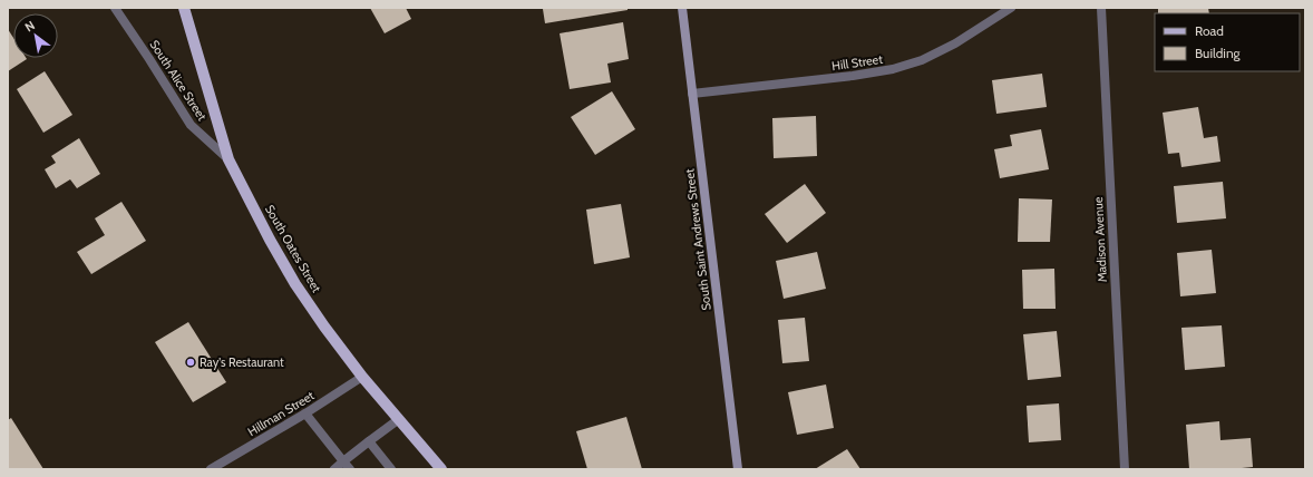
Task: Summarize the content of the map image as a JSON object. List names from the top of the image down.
{
  "streets": {
    "main road": ["South Oates Street"],
    "street": [
      "Hill Street",
      "South Alice Street",
      "South Saint Andrews Street",
      "Madison Avenue",
      "Hillman Street"
    ]
  },
  "crossings": [
    ["Hill Street", "South Saint Andrews Street"],
    ["South Alice Street", "South Oates Street"],
    ["South Oates Street", "Hillman Street"]
  ],
  "places": ["Ray's Restaurant"],
  "legend": ["Road", "Building"],
  "north": "top left"
}
